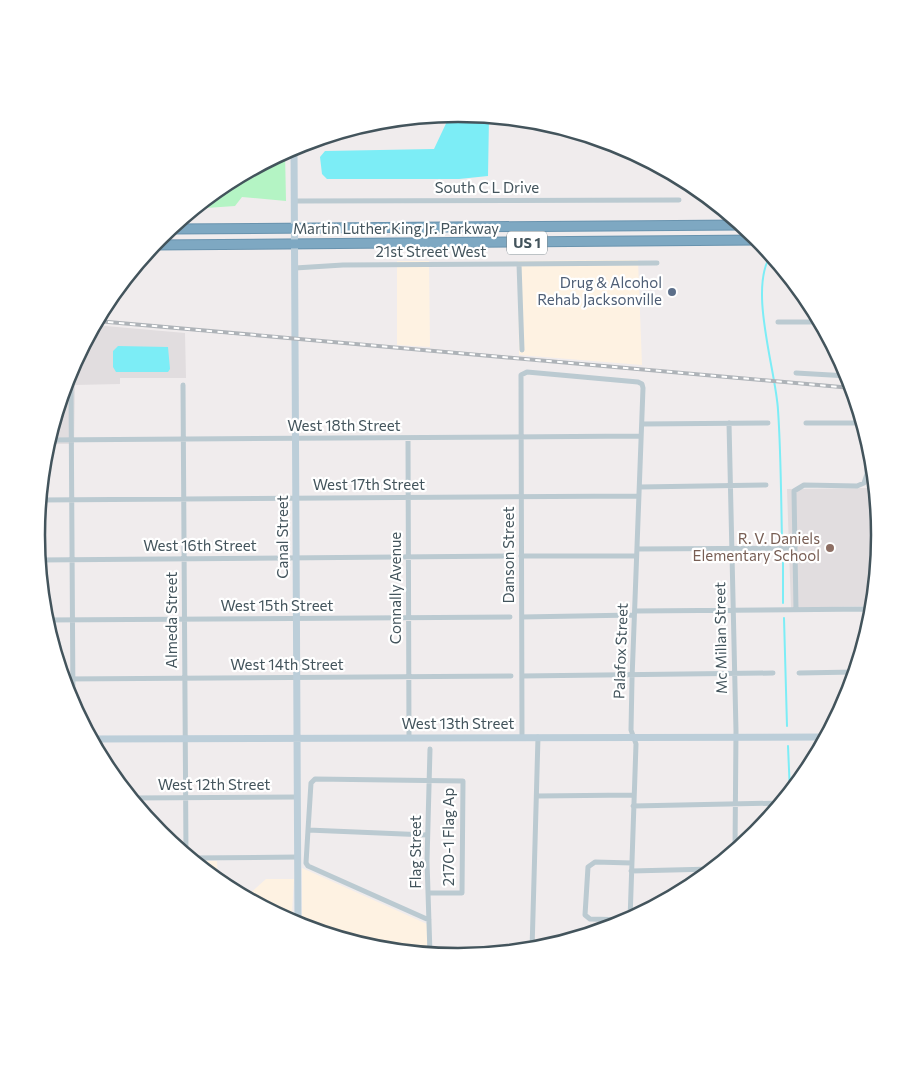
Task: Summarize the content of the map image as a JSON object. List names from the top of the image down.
{
  "streets": {
    "highway": ["Martin Luther King Jr. Parkway", "US 1"],
    "street": [
      "South C L Drive",
      "21st Street West",
      "West 18th Street",
      "West 17th Street",
      "Canal Street",
      "West 16th Street",
      "Danson Street",
      "Connally Avenue",
      "West 15th Street",
      "Almeda Street",
      "Mc Millan Street",
      "Palafox Street",
      "West 14th Street",
      "West 13th Street",
      "West 12th Street",
      "2170-1 Flag Ap",
      "Flag Street"
    ]
  },
  "crossings": [
    ["South C L Drive", "Canal Street"],
    ["Martin Luther King Jr. Parkway", "Canal Street"],
    ["21st Street West", "Canal Street"],
    ["West 18th Street", "Canal Street"],
    ["West 18th Street", "Danson Street"],
    ["West 18th Street", "Connally Avenue"],
    ["West 18th Street", "Almeda Street"],
    ["West 18th Street", "Palafox Street"],
    ["West 17th Street", "Canal Street"],
    ["West 17th Street", "Danson Street"],
    ["West 17th Street", "Connally Avenue"],
    ["West 17th Street", "Almeda Street"],
    ["West 17th Street", "Palafox Street"],
    ["Canal Street", "West 16th Street"],
    ["Canal Street", "West 15th Street"],
    ["Canal Street", "West 14th Street"],
    ["Canal Street", "West 13th Street"],
    ["Canal Street", "West 12th Street"],
    ["West 16th Street", "Connally Avenue"],
    ["West 16th Street", "Almeda Street"],
    ["Danson Street", "Palafox Street"],
    ["Danson Street", "West 13th Street"],
    ["Connally Avenue", "West 15th Street"],
    ["Connally Avenue", "West 14th Street"],
    ["Connally Avenue", "West 13th Street"],
    ["West 15th Street", "Almeda Street"],
    ["Almeda Street", "West 14th Street"],
    ["Almeda Street", "West 13th Street"],
    ["Almeda Street", "West 12th Street"],
    ["Mc Millan Street", "West 13th Street"],
    ["Palafox Street", "West 13th Street"],
    ["2170-1 Flag Ap", "Flag Street"]
  ],
  "places": ["Drug & Alcohol Rehab Jacksonville", "R. V. Daniels Elementary School"]
}
